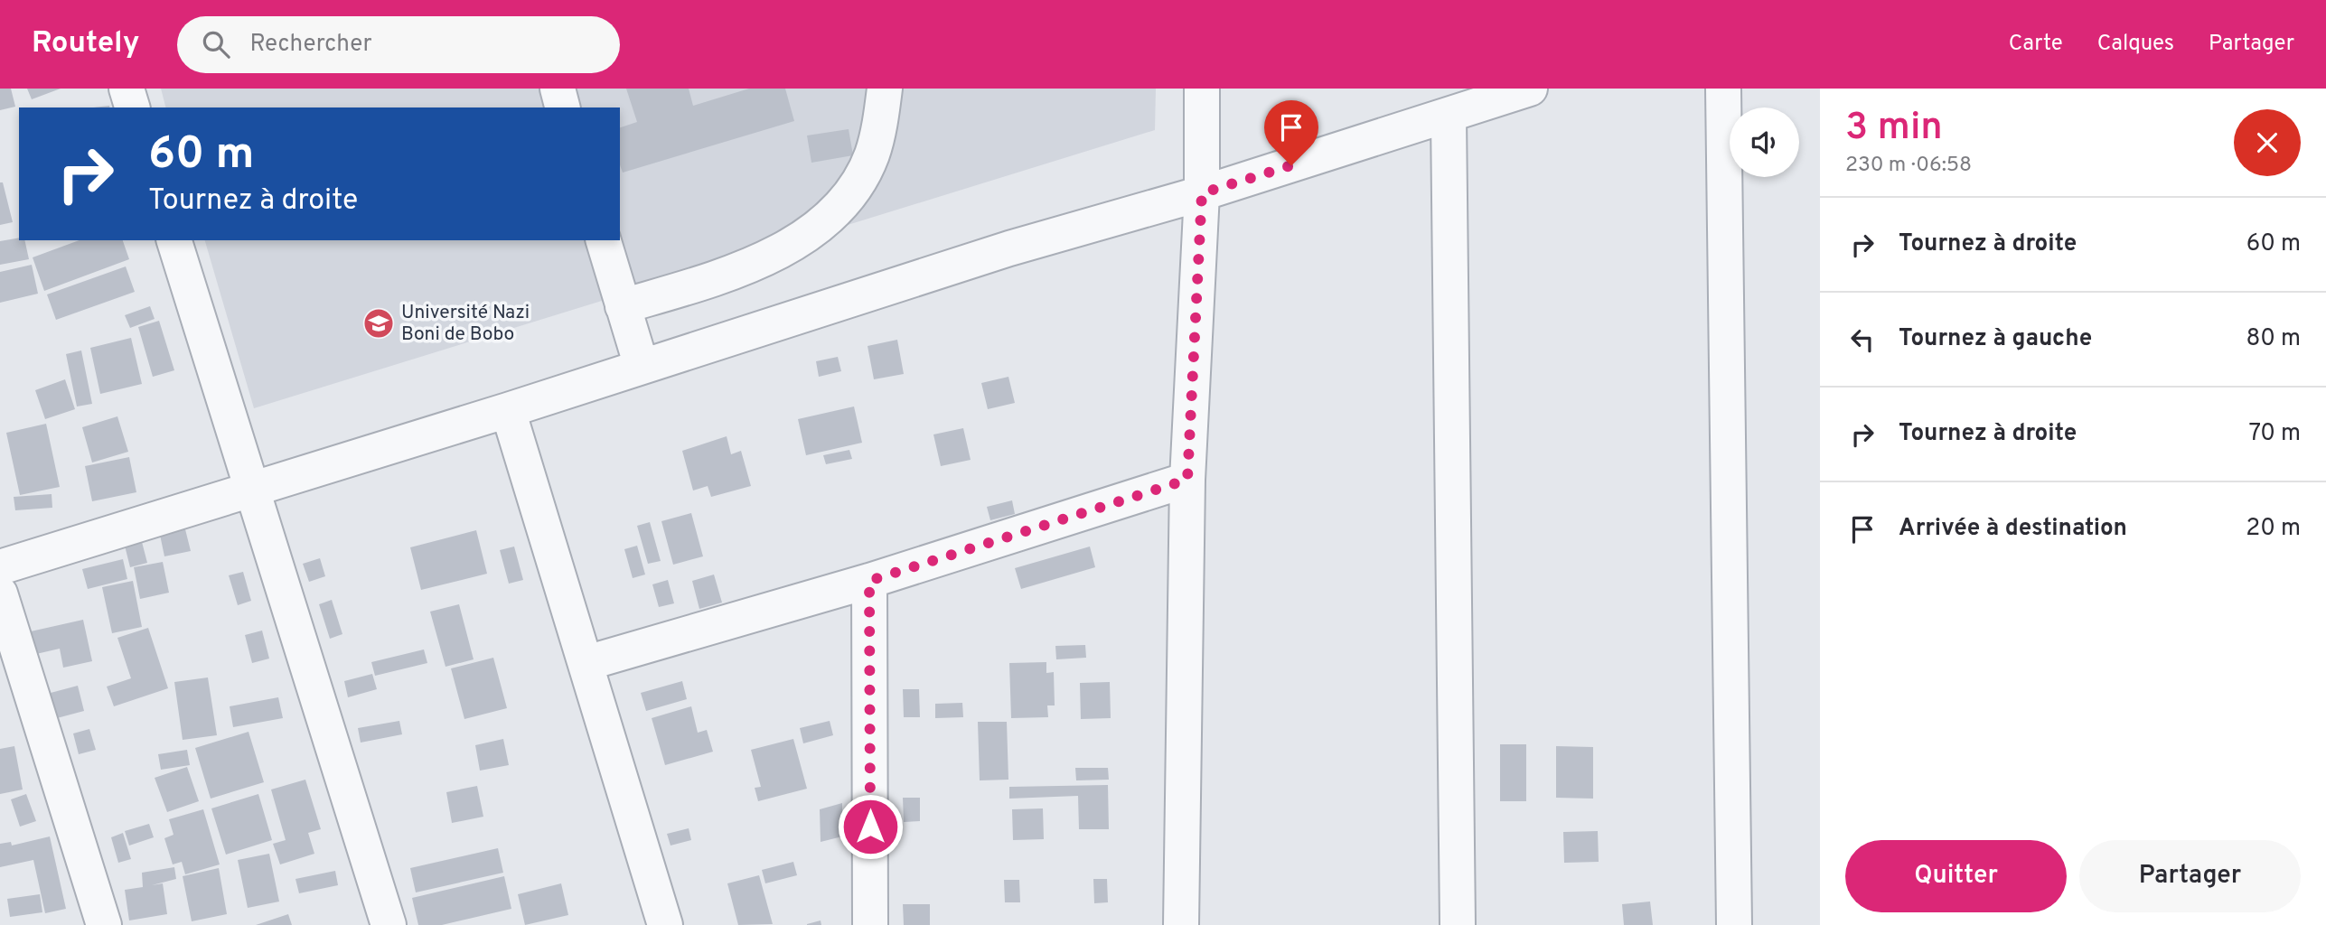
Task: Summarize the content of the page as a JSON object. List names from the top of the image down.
{
  "places": {
    "school or university": ["Université Nazi Boni de Bobo"]
  },
  "page": {
    "header": "Routely",
    "search": "Rechercher",
    "nav": ["Carte", "Calques", "Partager"],
    "heading": ["3 min", "230 m · 06:58"],
    "turn": ["60 m", "Tournez à droite"],
    "list": [
      {
        "name": "Tournez à droite",
        "value": "60 m"
      },
      {
        "name": "Tournez à gauche",
        "value": "80 m"
      },
      {
        "name": "Tournez à droite",
        "value": "70 m"
      },
      {
        "name": "Arrivée à destination",
        "value": "20 m"
      }
    ],
    "buttons": ["Quitter", "Partager"]
  }
}
